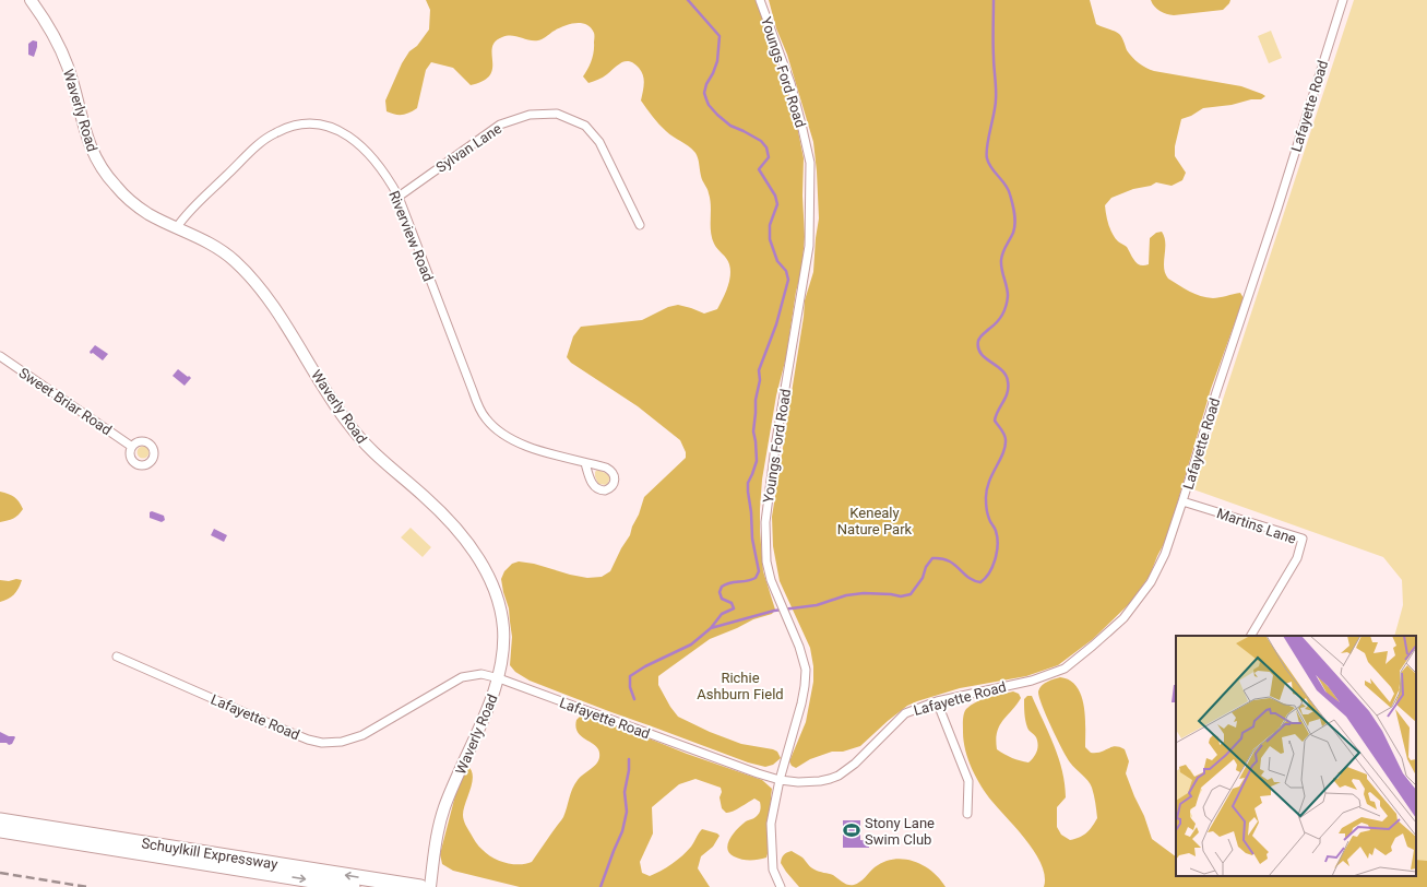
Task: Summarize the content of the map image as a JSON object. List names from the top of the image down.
{
  "streets": {
    "highway": ["Schuylkill Expressway"],
    "street": [
      "Youngs Ford Road",
      "Lafayette Road",
      "Waverly Road",
      "Sylvan Lane",
      "Riverview Road",
      "Sweet Briar Road",
      "Martins Lane"
    ]
  },
  "crossings": [
    ["Youngs Ford Road", "Lafayette Road"],
    ["Lafayette Road", "Waverly Road"],
    ["Lafayette Road", "Martins Lane"],
    ["Waverly Road", "Riverview Road"],
    ["Sylvan Lane", "Riverview Road"]
  ],
  "parks": ["Kenealy Nature Park", "Richie Ashburn Field"],
  "places": {
    "sports": ["Stony Lane Swim Club"]
  }
}
